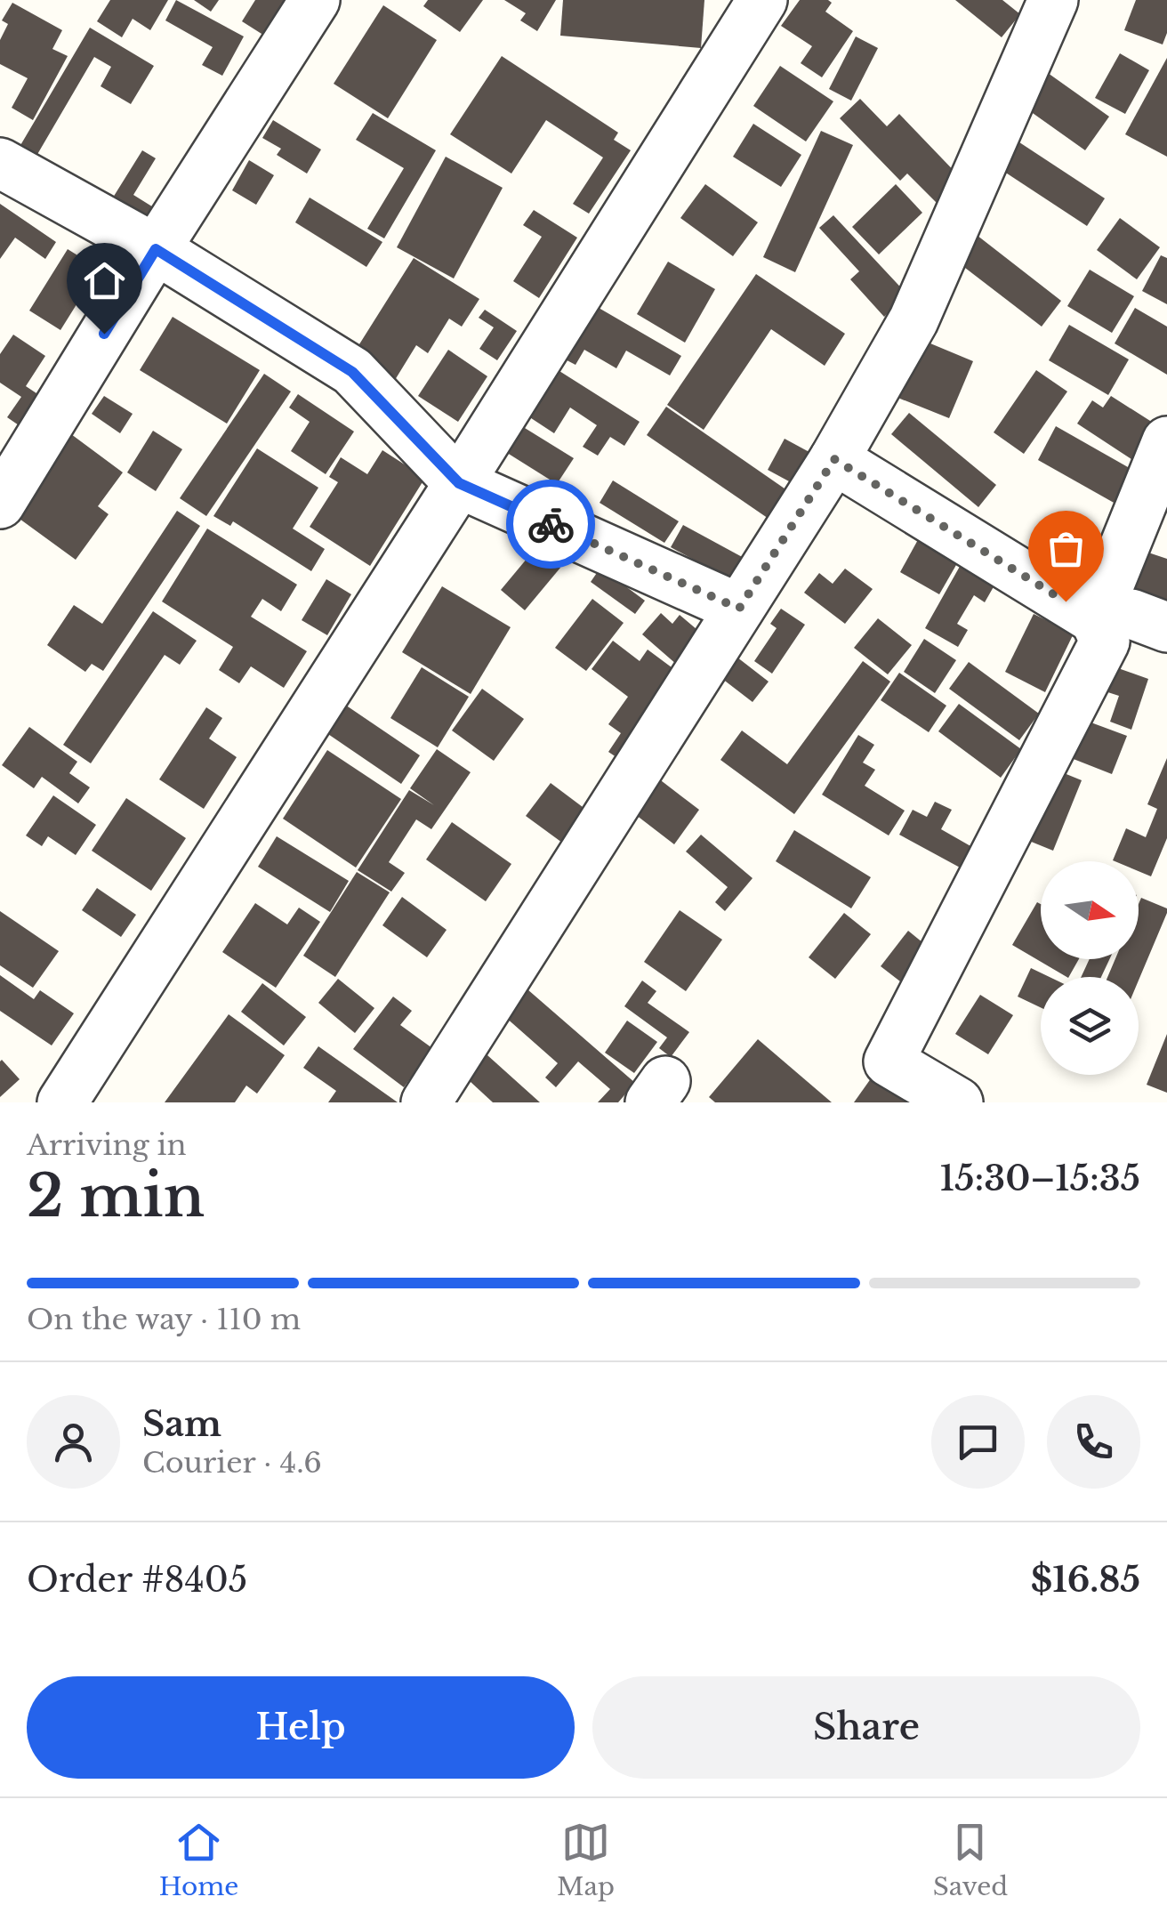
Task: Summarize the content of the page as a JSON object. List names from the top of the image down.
{
  "north": "right",
  "page": {
    "heading": ["2 min", "Arriving in", "15:30–15:35"],
    "panel": [
      "Sam",
      "Courier · 4.6",
      "Order #8405",
      "$16.85"
    ],
    "bar": "On the way · 110 m",
    "buttons": ["Help", "Share"],
    "tabs": ["Home", "Map", "Saved"]
  }
}
